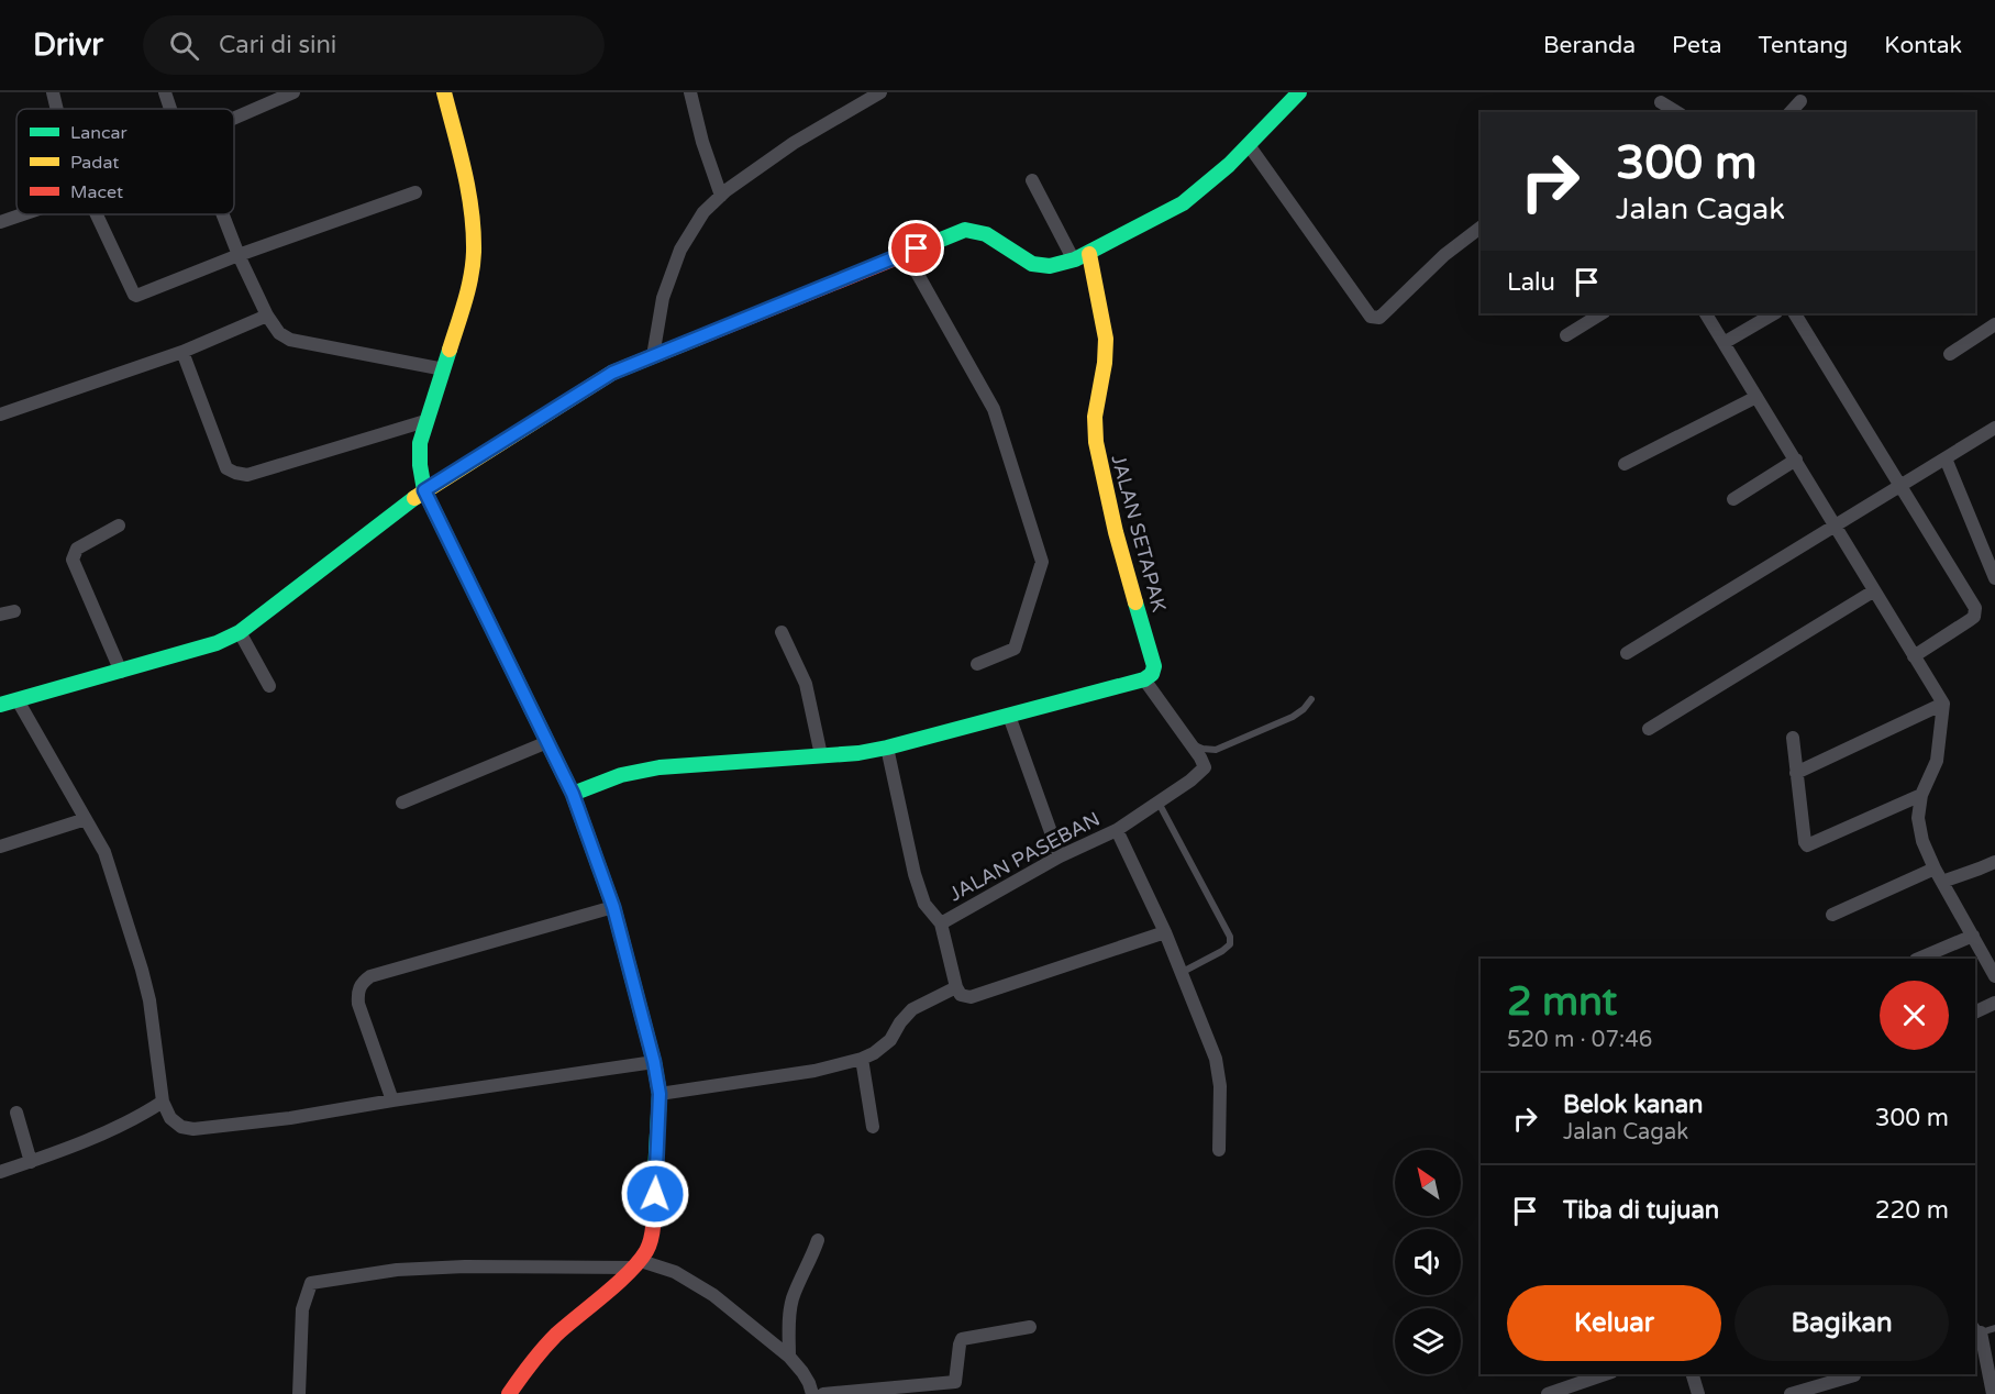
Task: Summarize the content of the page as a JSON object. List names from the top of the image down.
{
  "streets": {
    "street": ["JALAN SETAPAK", "JALAN PASEBAN"]
  },
  "crossings": [
    ["JALAN SETAPAK", "JALAN PASEBAN"]
  ],
  "legend": ["Lancar", "Padat", "Macet"],
  "north": "top left",
  "page": {
    "header": "Drivr",
    "search": "Cari di sini",
    "nav": [
      "Beranda",
      "Peta",
      "Tentang",
      "Kontak"
    ],
    "turn": ["300 m", "Jalan Cagak"],
    "then": "Lalu",
    "heading": ["2 mnt", "520 m · 07:46"],
    "list": [
      {
        "name": "Belok kanan",
        "note": "Jalan Cagak",
        "value": "300 m"
      },
      {
        "name": "Tiba di tujuan",
        "value": "220 m"
      }
    ],
    "buttons": ["Keluar", "Bagikan"]
  }
}
